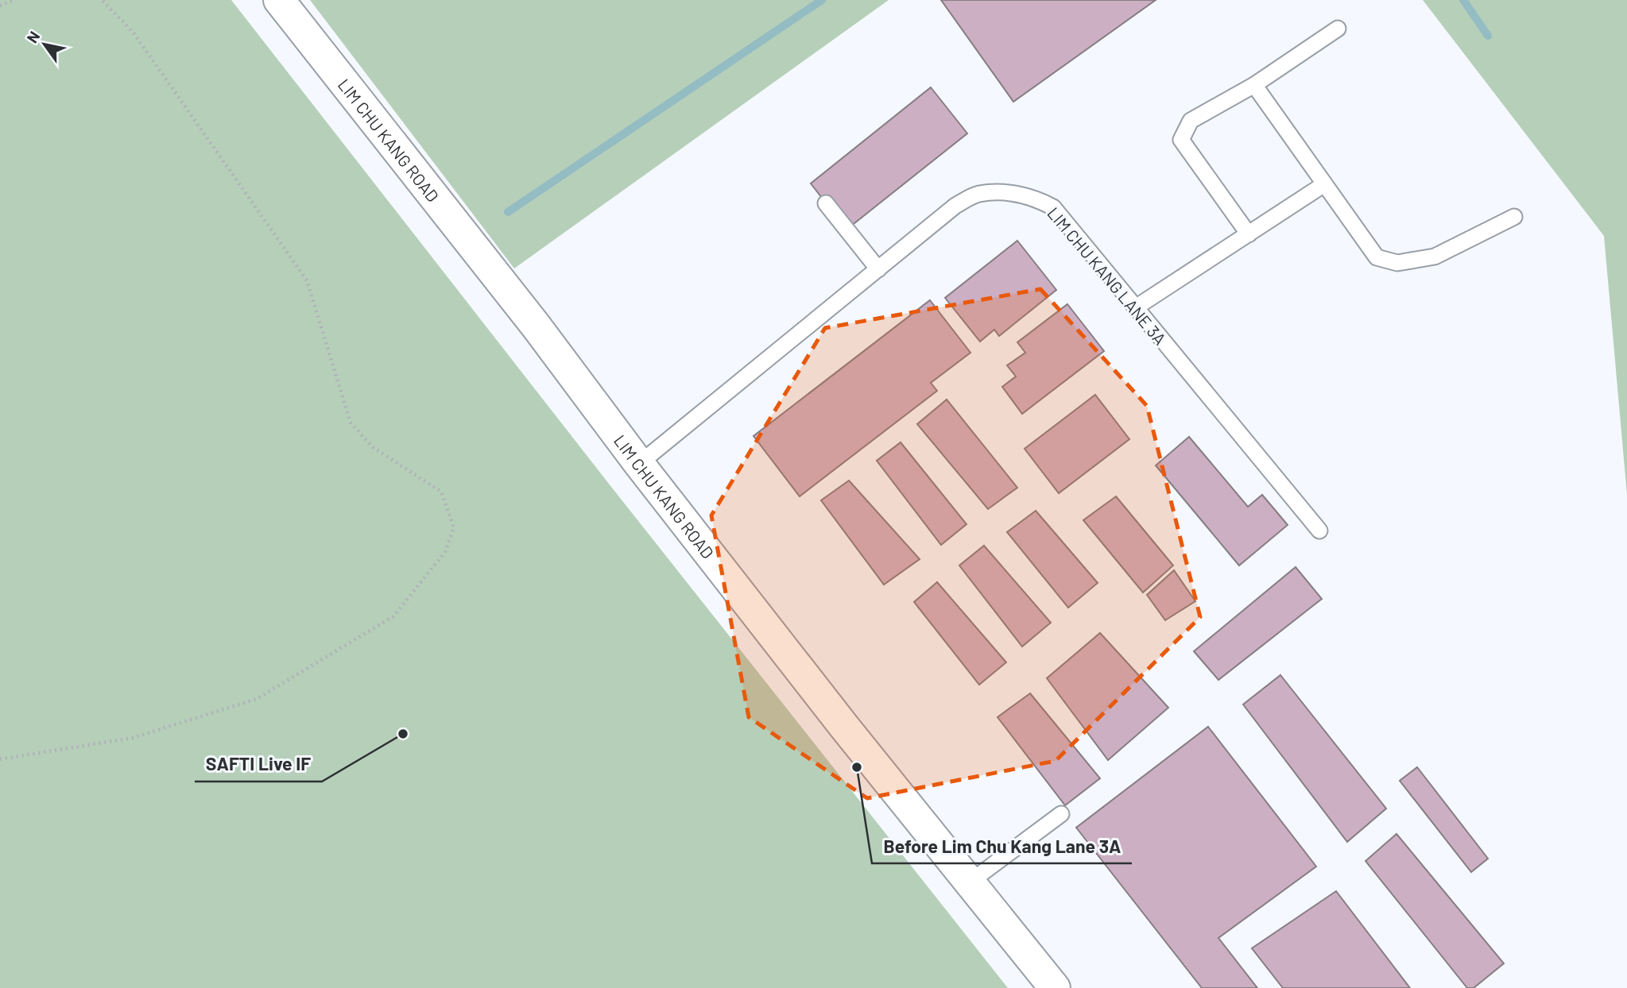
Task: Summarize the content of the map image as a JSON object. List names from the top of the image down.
{
  "streets": {
    "main road": ["LIM CHU KANG ROAD"],
    "lane": ["LIM CHU KANG LANE 3A"]
  },
  "crossings": [
    ["LIM CHU KANG ROAD", "LIM CHU KANG LANE 3A"]
  ],
  "places": ["SAFTI Live IF", "Before Lim Chu Kang Lane 3A"],
  "north": "top left"
}
